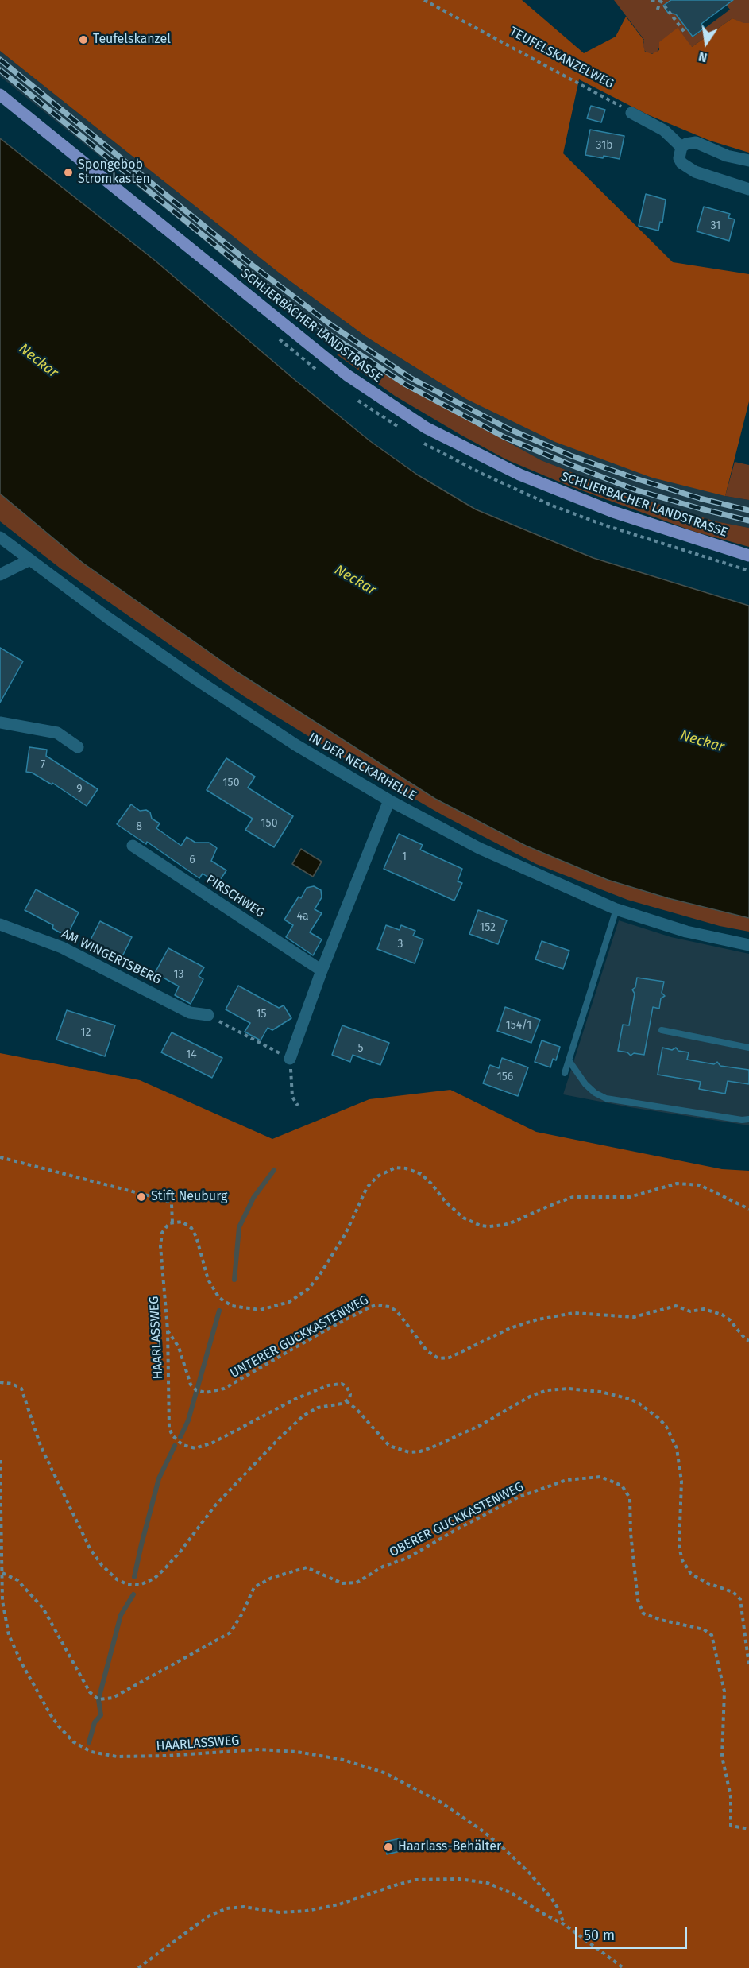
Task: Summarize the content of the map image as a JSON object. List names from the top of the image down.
{
  "streets": {
    "main road": ["SCHLIERBACHER LANDSTRASSE"],
    "street": ["IN DER NECKARHELLE", "PIRSCHWEG", "AM WINGERTSBERG"],
    "path": [
      "TEUFELSKANZELWEG",
      "UNTERER GUCKKASTENWEG",
      "HAARLASSWEG",
      "OBERER GUCKKASTENWEG"
    ]
  },
  "crossings": [
    ["UNTERER GUCKKASTENWEG", "HAARLASSWEG"],
    ["HAARLASSWEG", "OBERER GUCKKASTENWEG"]
  ],
  "water": ["Neckar"],
  "places": [
    "Teufelskanzel",
    "Spongebob Stromkasten",
    "Stift Neuburg",
    "Haarlass-Behälter"
  ],
  "house_numbers": [
    "31b",
    "31",
    "7",
    "150",
    "9",
    "150",
    "8",
    "1",
    "6",
    "4a",
    "152",
    "3",
    "13",
    "15",
    "154/1",
    "12",
    "5",
    "14",
    "156"
  ],
  "scale_bar": "50 m",
  "north": "bottom"
}
